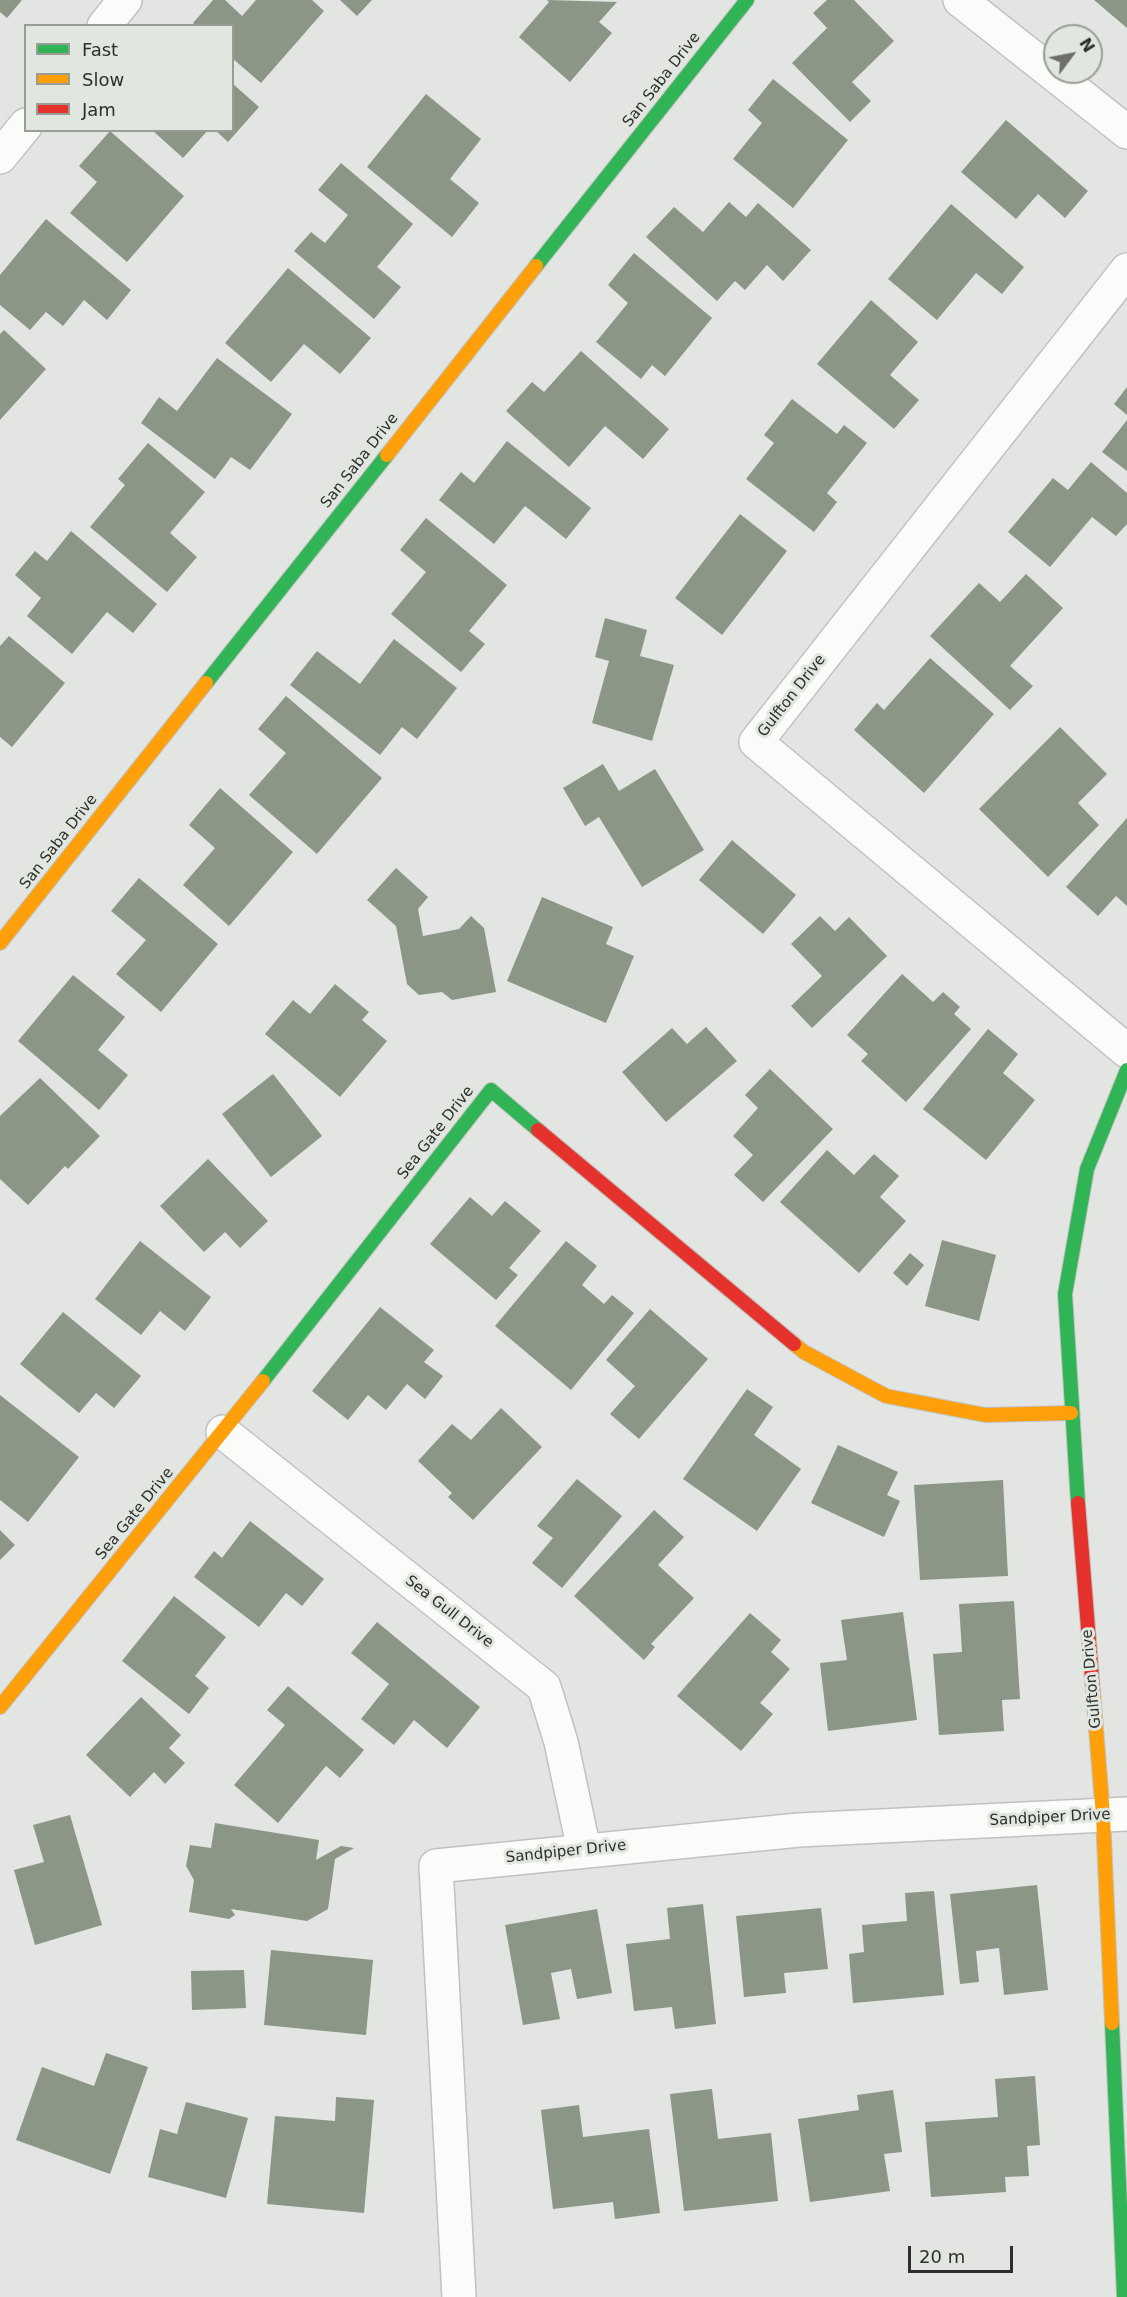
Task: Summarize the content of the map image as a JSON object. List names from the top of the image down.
{
  "streets": {
    "street": [
      "San Saba Drive",
      "Gulfton Drive",
      "Sea Gate Drive",
      "Sea Gull Drive",
      "Sandpiper Drive"
    ]
  },
  "crossings": [
    ["Gulfton Drive", "Sea Gate Drive"],
    ["Gulfton Drive", "Sandpiper Drive"],
    ["Sea Gate Drive", "Sea Gull Drive"],
    ["Sea Gull Drive", "Sandpiper Drive"]
  ],
  "legend": ["Fast", "Slow", "Jam"],
  "scale_bar": "20 m",
  "north": "top right"
}
